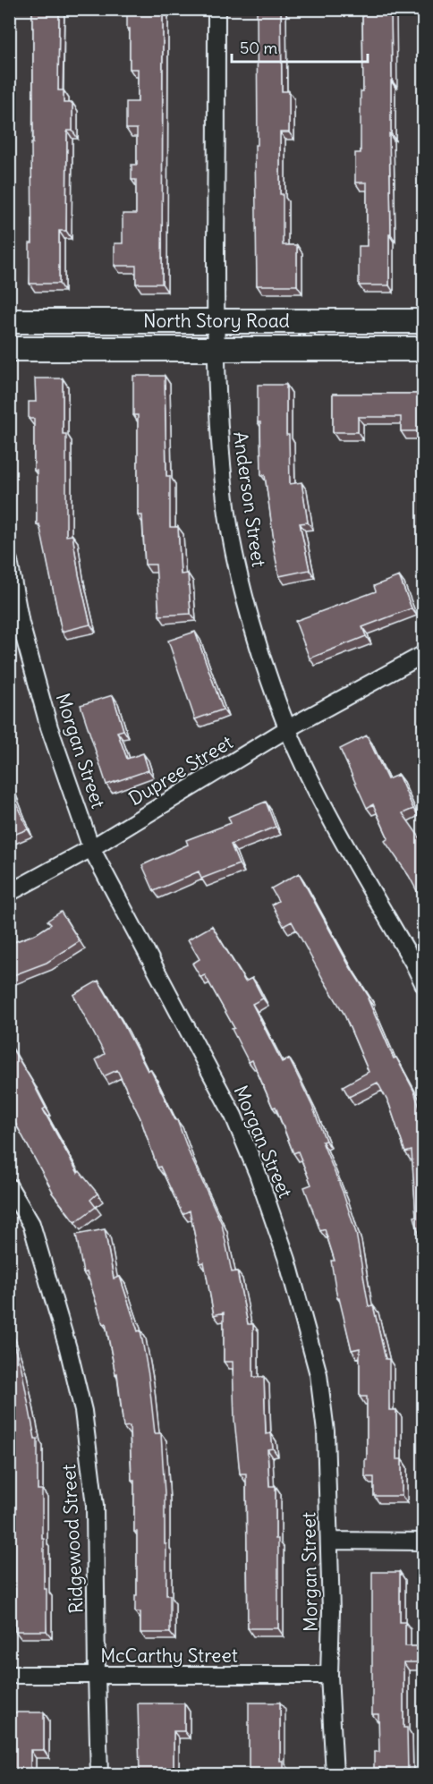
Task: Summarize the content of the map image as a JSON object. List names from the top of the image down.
{
  "streets": {
    "main road": ["North Story Road"],
    "street": [
      "Anderson Street",
      "Morgan Street",
      "Dupree Street",
      "Ridgewood Street",
      "McCarthy Street"
    ]
  },
  "crossings": [
    ["North Story Road", "Anderson Street"],
    ["Anderson Street", "Dupree Street"],
    ["Morgan Street", "Dupree Street"],
    ["Morgan Street", "McCarthy Street"],
    ["Ridgewood Street", "McCarthy Street"]
  ],
  "scale_bar": "50 m"
}
